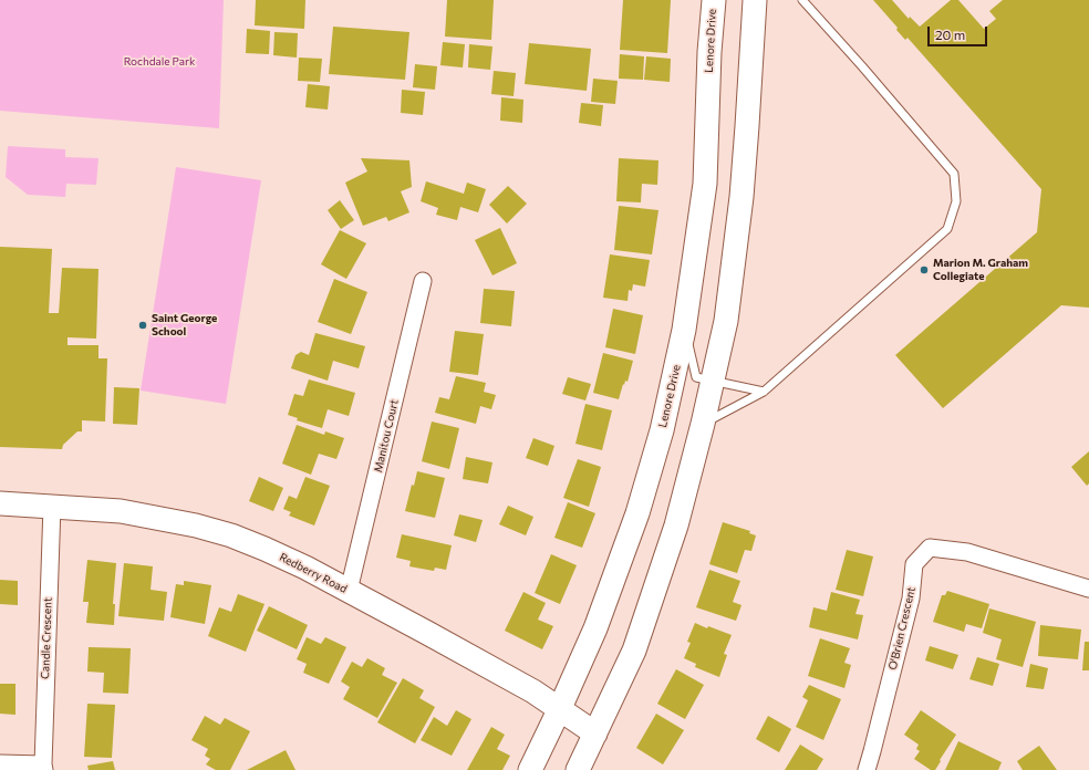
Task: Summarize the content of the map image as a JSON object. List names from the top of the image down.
{
  "streets": {
    "main road": ["Lenore Drive", "Redberry Road"],
    "street": ["Manitou Court", "O'Brien Crescent", "Candle Crescent"]
  },
  "crossings": [
    ["Lenore Drive", "Redberry Road"],
    ["Manitou Court", "Redberry Road"],
    ["Redberry Road", "Candle Crescent"]
  ],
  "parks": ["Rochdale Park"],
  "places": ["Marion M. Graham Collegiate", "Saint George School"],
  "scale_bar": "20 m"
}
